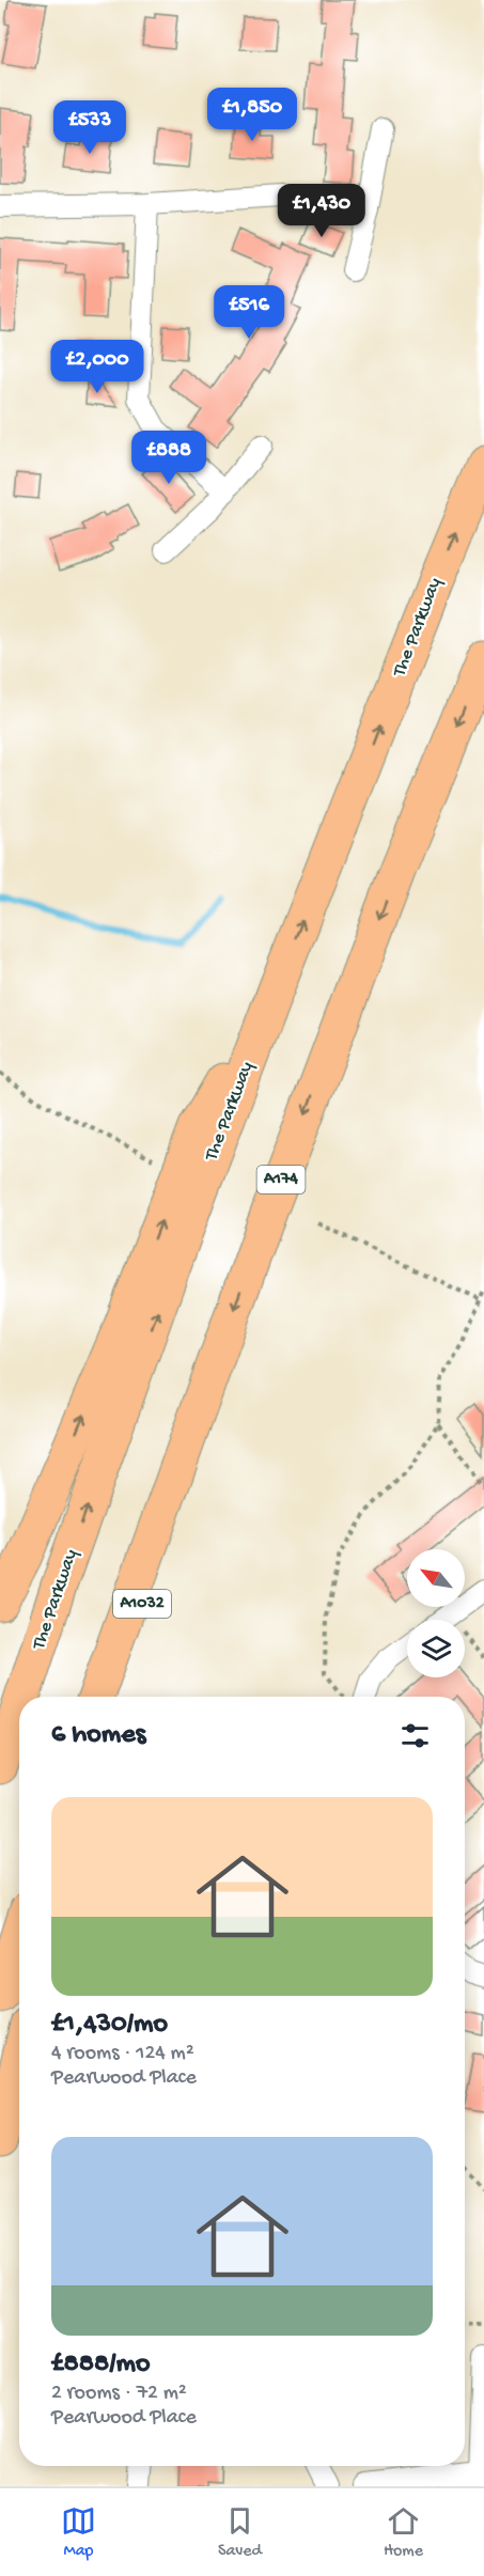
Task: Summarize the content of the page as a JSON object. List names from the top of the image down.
{
  "streets": {
    "highway": ["The Parkway", "A174", "A1032"]
  },
  "crossings": [
    ["A174", "A1032"]
  ],
  "north": "top left",
  "page": {
    "price": [
      "£1,850",
      "£533",
      "£1,430",
      "£516",
      "£2,000",
      "£888"
    ],
    "heading": "6 homes",
    "list": [
      {
        "name": "£1,430/mo",
        "note": "4 rooms · 124 m² · Pearwood Place"
      },
      {
        "name": "£888/mo",
        "note": "2 rooms · 72 m² · Pearwood Place"
      }
    ],
    "tabs": ["Map", "Saved", "Home"]
  }
}
